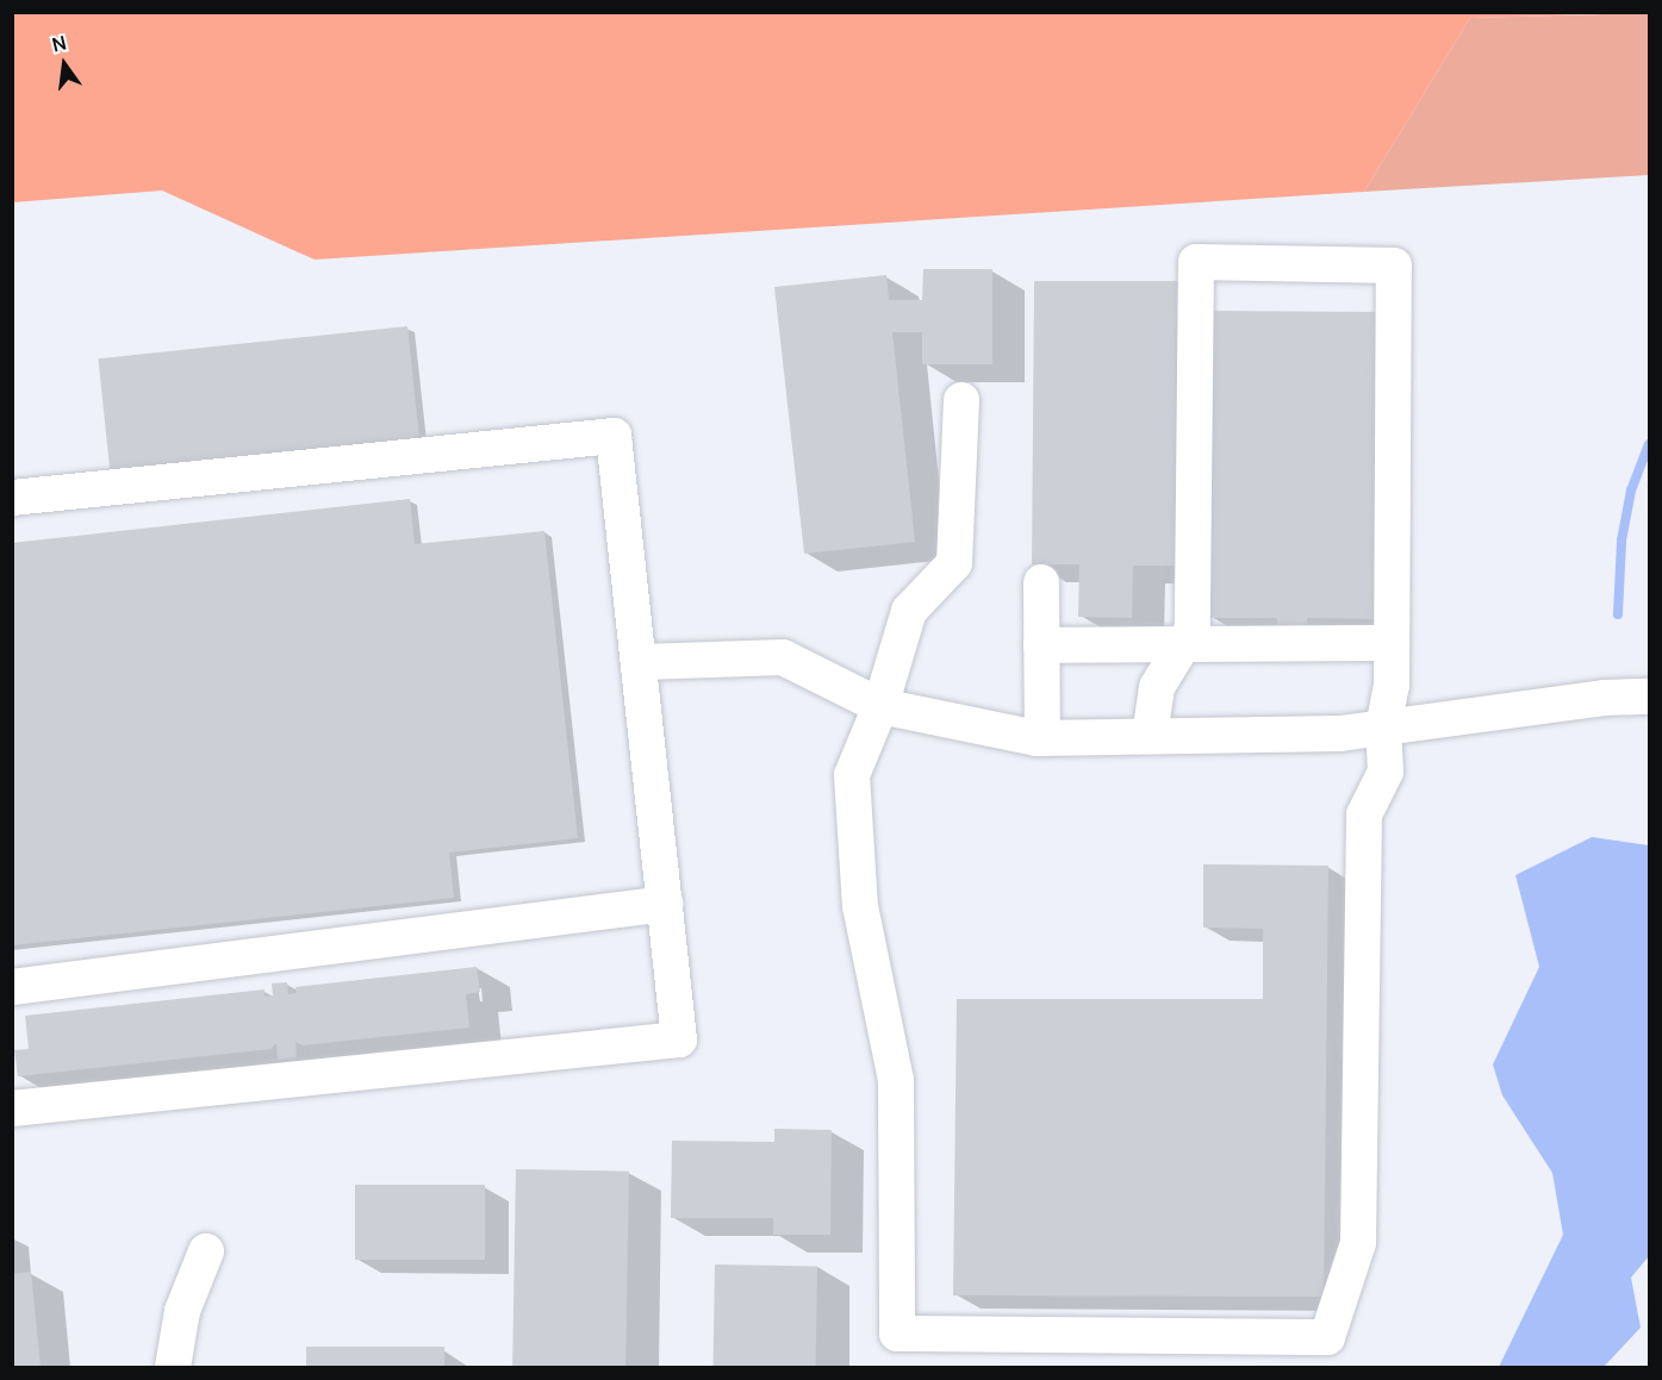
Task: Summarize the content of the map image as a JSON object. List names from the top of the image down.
{
  "north": "top"
}
